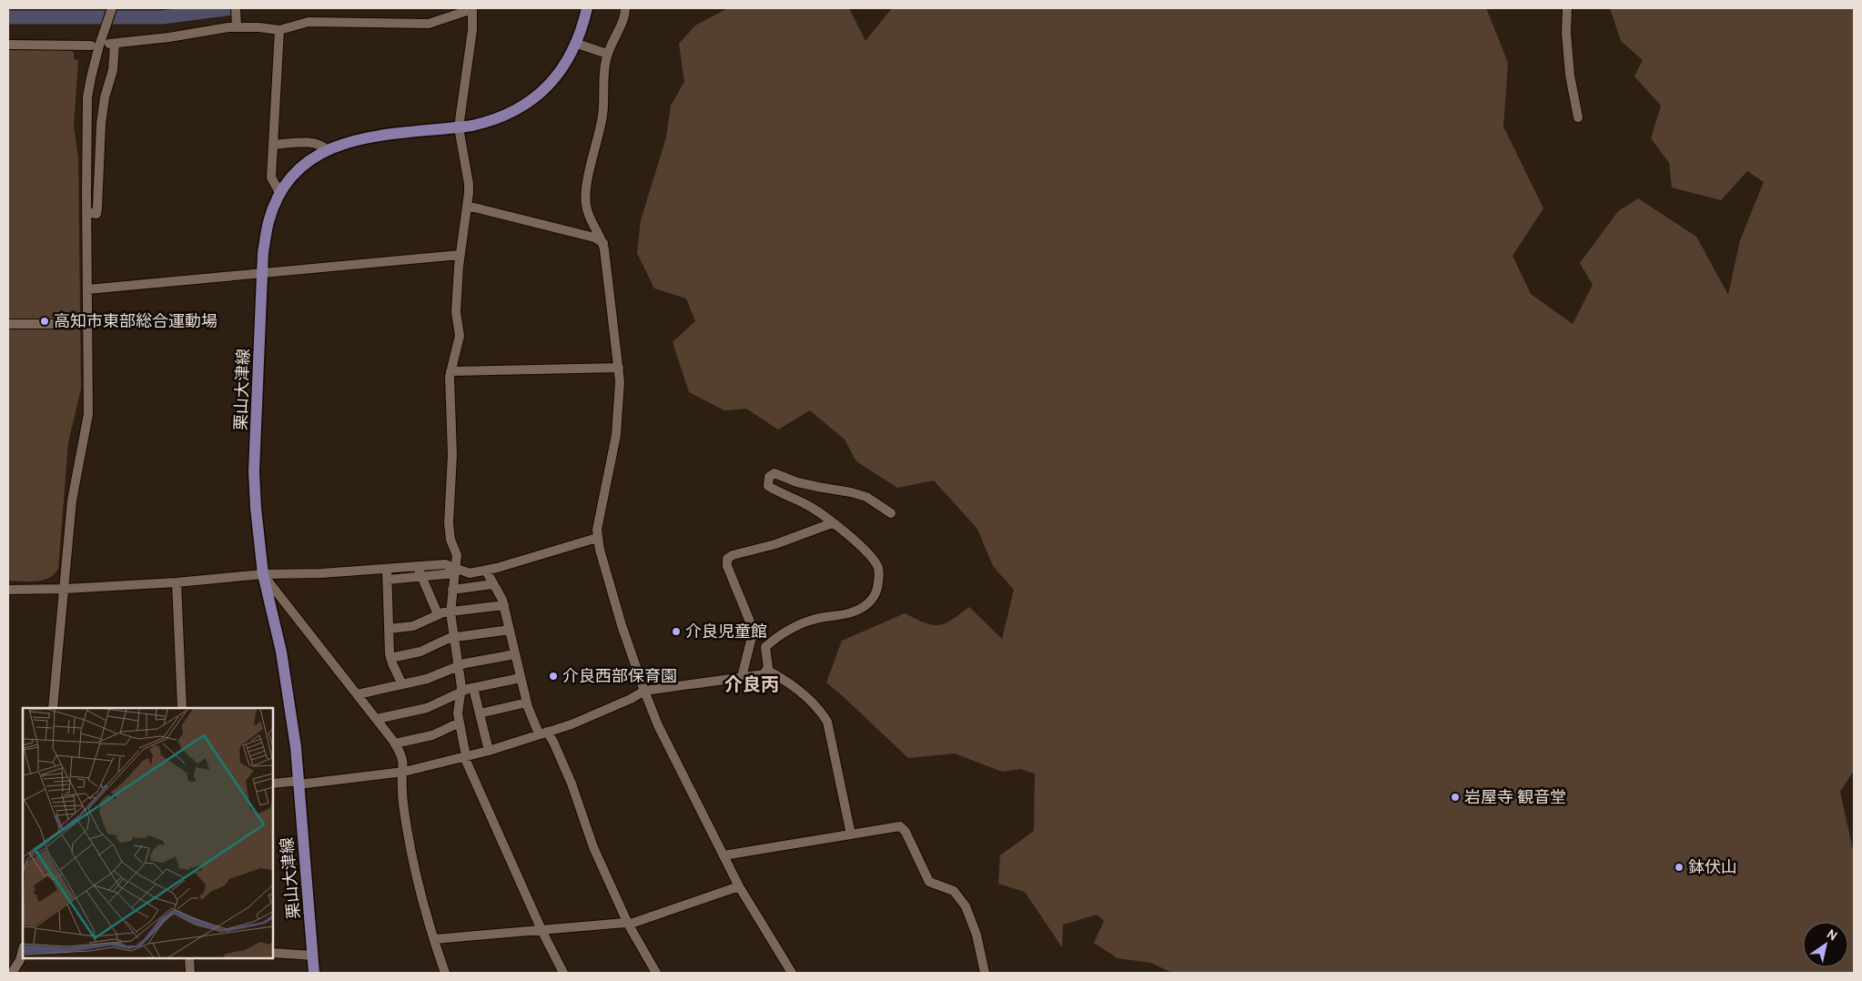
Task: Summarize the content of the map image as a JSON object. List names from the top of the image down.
{
  "streets": {
    "main road": ["栗山大津線"]
  },
  "districts": ["介良丙"],
  "places": [
    "高知市東部総合運動場",
    "介良児童館",
    "介良西部保育園",
    "岩屋寺 観音堂",
    "鉢伏山"
  ],
  "north": "top right"
}
